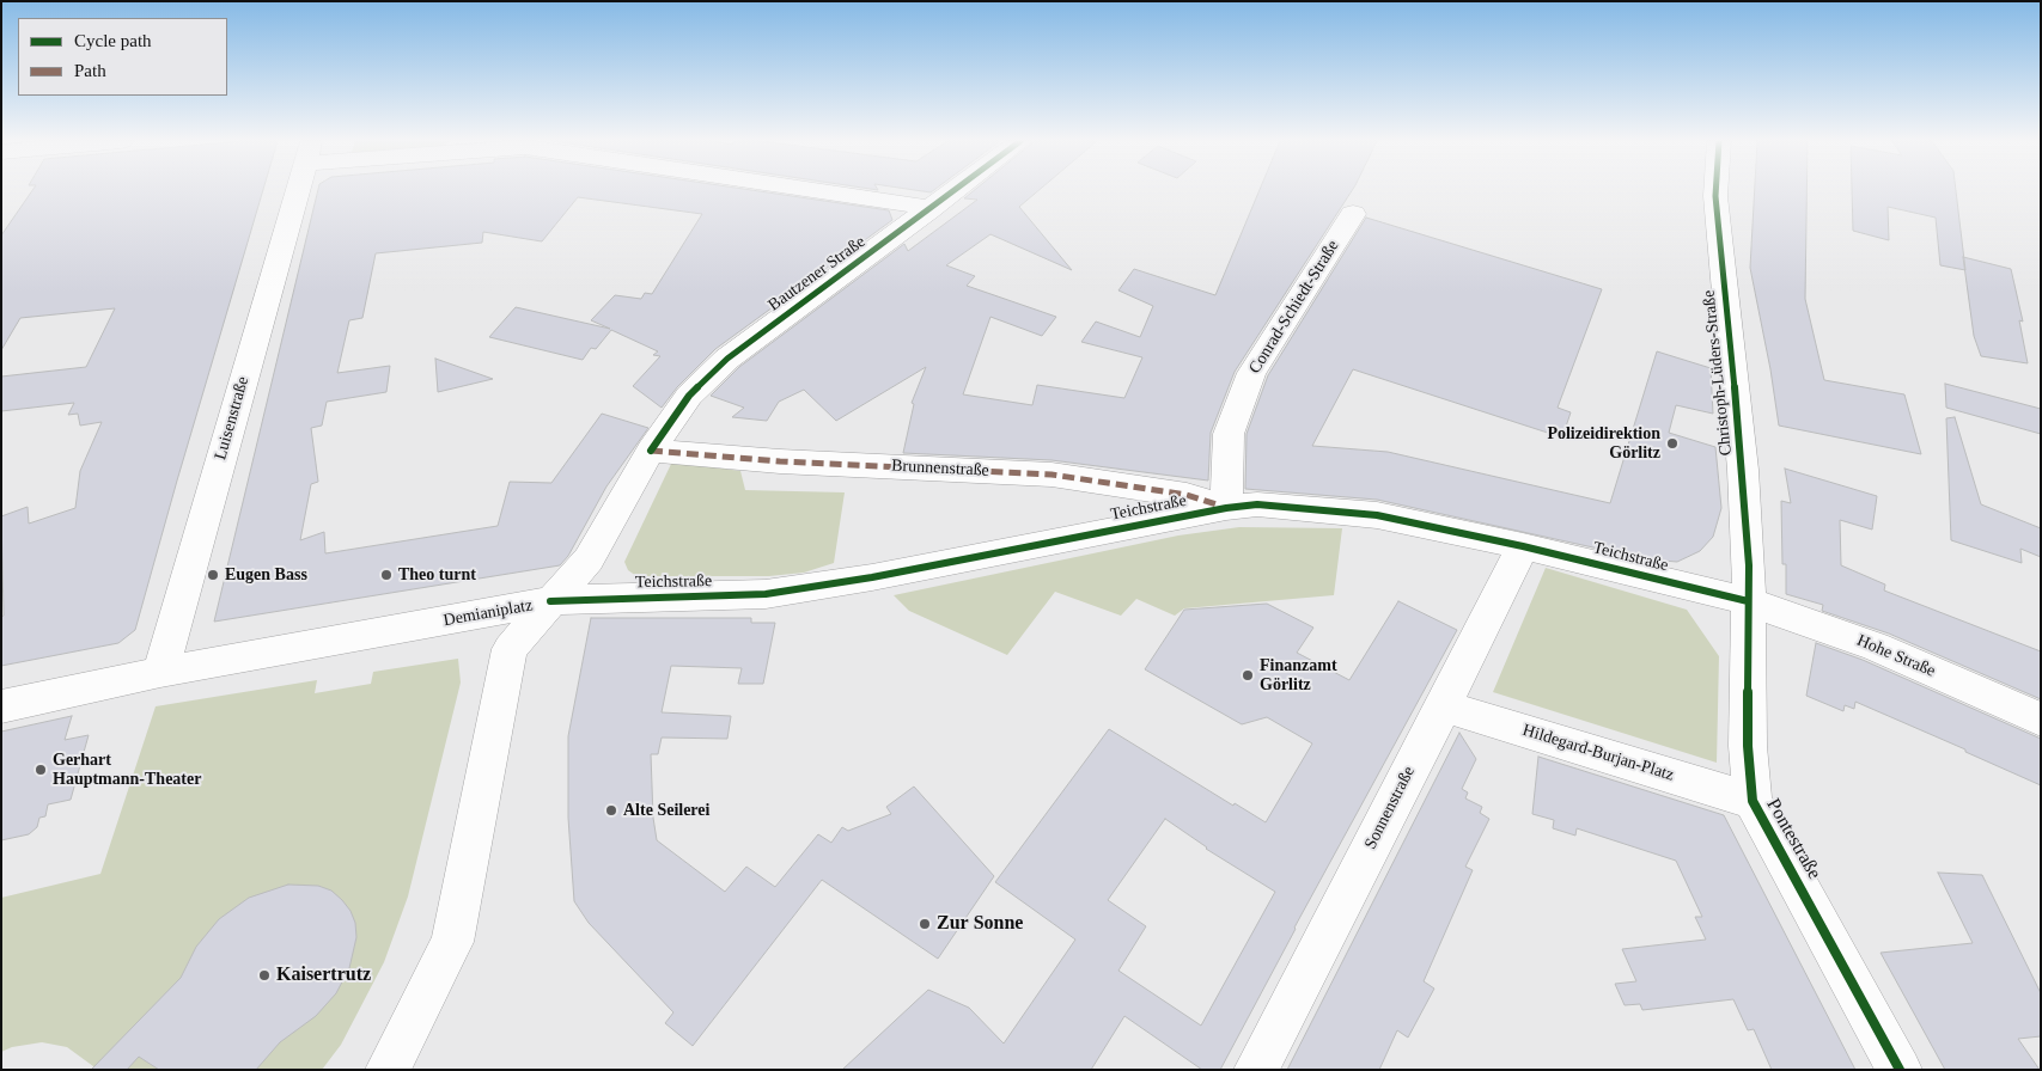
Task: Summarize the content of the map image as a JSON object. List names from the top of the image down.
{
  "streets": {
    "street": [
      "Bautzener Straße",
      "Conrad-Schiedt-Straße",
      "Christoph-Lüders-Straße",
      "Luisenstraße",
      "Brunnenstraße",
      "Teichstraße",
      "Demianiplatz",
      "Hohe Straße",
      "Hildegard-Burjan-Platz",
      "Sonnenstraße",
      "Pontestraße"
    ]
  },
  "crossings": [
    ["Bautzener Straße", "Brunnenstraße"],
    ["Bautzener Straße", "Teichstraße"],
    ["Bautzener Straße", "Demianiplatz"],
    ["Conrad-Schiedt-Straße", "Brunnenstraße"],
    ["Conrad-Schiedt-Straße", "Teichstraße"],
    ["Christoph-Lüders-Straße", "Teichstraße"],
    ["Christoph-Lüders-Straße", "Hohe Straße"],
    ["Christoph-Lüders-Straße", "Pontestraße"],
    ["Luisenstraße", "Demianiplatz"],
    ["Brunnenstraße", "Teichstraße"],
    ["Teichstraße", "Demianiplatz"],
    ["Teichstraße", "Hohe Straße"],
    ["Teichstraße", "Sonnenstraße"],
    ["Teichstraße", "Pontestraße"],
    ["Hohe Straße", "Pontestraße"],
    ["Hildegard-Burjan-Platz", "Sonnenstraße"],
    ["Hildegard-Burjan-Platz", "Pontestraße"]
  ],
  "places": [
    "Polizeidirektion Görlitz",
    "Eugen Bass",
    "Theo turnt",
    "Finanzamt Görlitz",
    "Gerhart Hauptmann-Theater",
    "Alte Seilerei",
    "Zur Sonne",
    "Kaisertrutz"
  ],
  "legend": ["Cycle path", "Path"]
}
